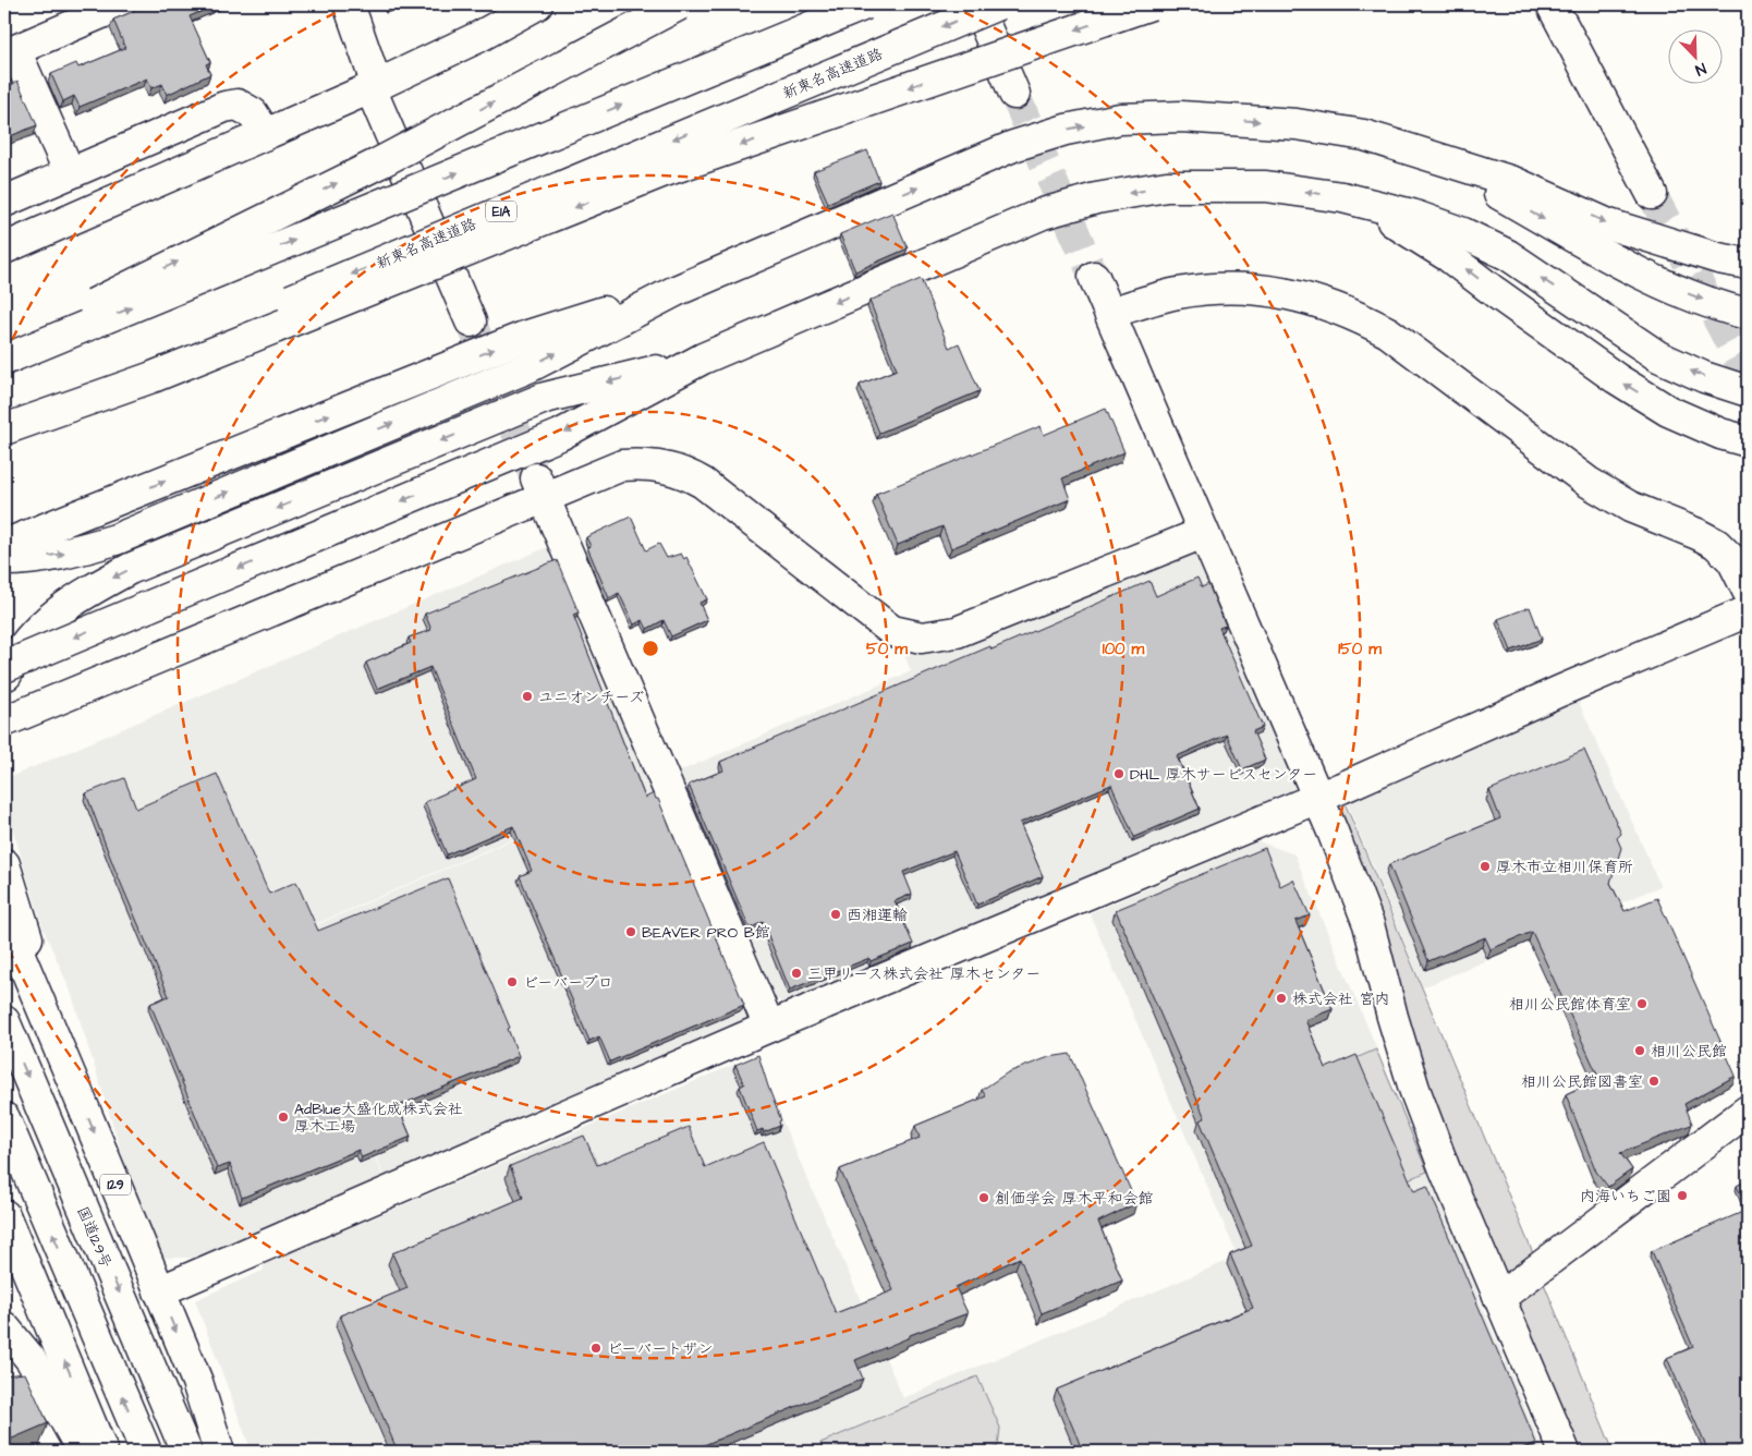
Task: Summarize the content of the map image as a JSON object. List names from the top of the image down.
{
  "streets": {
    "main road": [
      "新東名高速道路",
      "E1A",
      "129",
      "国道129号"
    ]
  },
  "places": [
    "ユニオンチーズ",
    "DHL 厚木サービスセンター",
    "厚木市立相川保育所",
    "西湘運輸",
    "BEAVER PRO B館",
    "三甲リース株式会社 厚木センター",
    "ビーバープロ",
    "株式会社 宮内",
    "相川公民館体育室",
    "相川公民館",
    "相川公民館図書室",
    "AdBlue大盛化成株式会社 厚木工場",
    "内海いちご園",
    "創価学会 厚木平和会館",
    "ビーバートザン"
  ],
  "north": "bottom right",
  "rings": ["50 m", "100 m", "150 m"]
}
